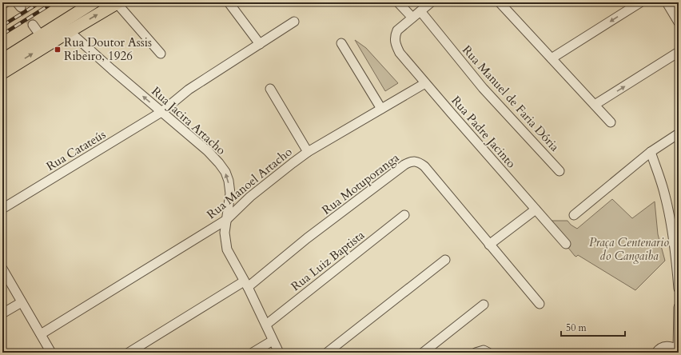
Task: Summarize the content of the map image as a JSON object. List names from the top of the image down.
{
  "streets": {
    "street": [
      "Rua Manuel de Faria Dória",
      "Rua Jacira Artacho",
      "Rua Padre Jacinto",
      "Rua Catateús",
      "Rua Manoel Artacho",
      "Rua Motuporanga",
      "Rua Luiz Baptista"
    ]
  },
  "crossings": [
    ["Rua Jacira Artacho", "Rua Catateús"],
    ["Rua Jacira Artacho", "Rua Manoel Artacho"],
    ["Rua Jacira Artacho", "Rua Motuporanga"],
    ["Rua Jacira Artacho", "Rua Luiz Baptista"],
    ["Rua Padre Jacinto", "Rua Manoel Artacho"]
  ],
  "one_way": ["Rua Jacira Artacho"],
  "parks": ["Praça Centenario do Cangaiba"],
  "places": {
    "transit": ["Rua Doutor Assis Ribeiro, 1926"]
  },
  "scale_bar": "50 m"
}
